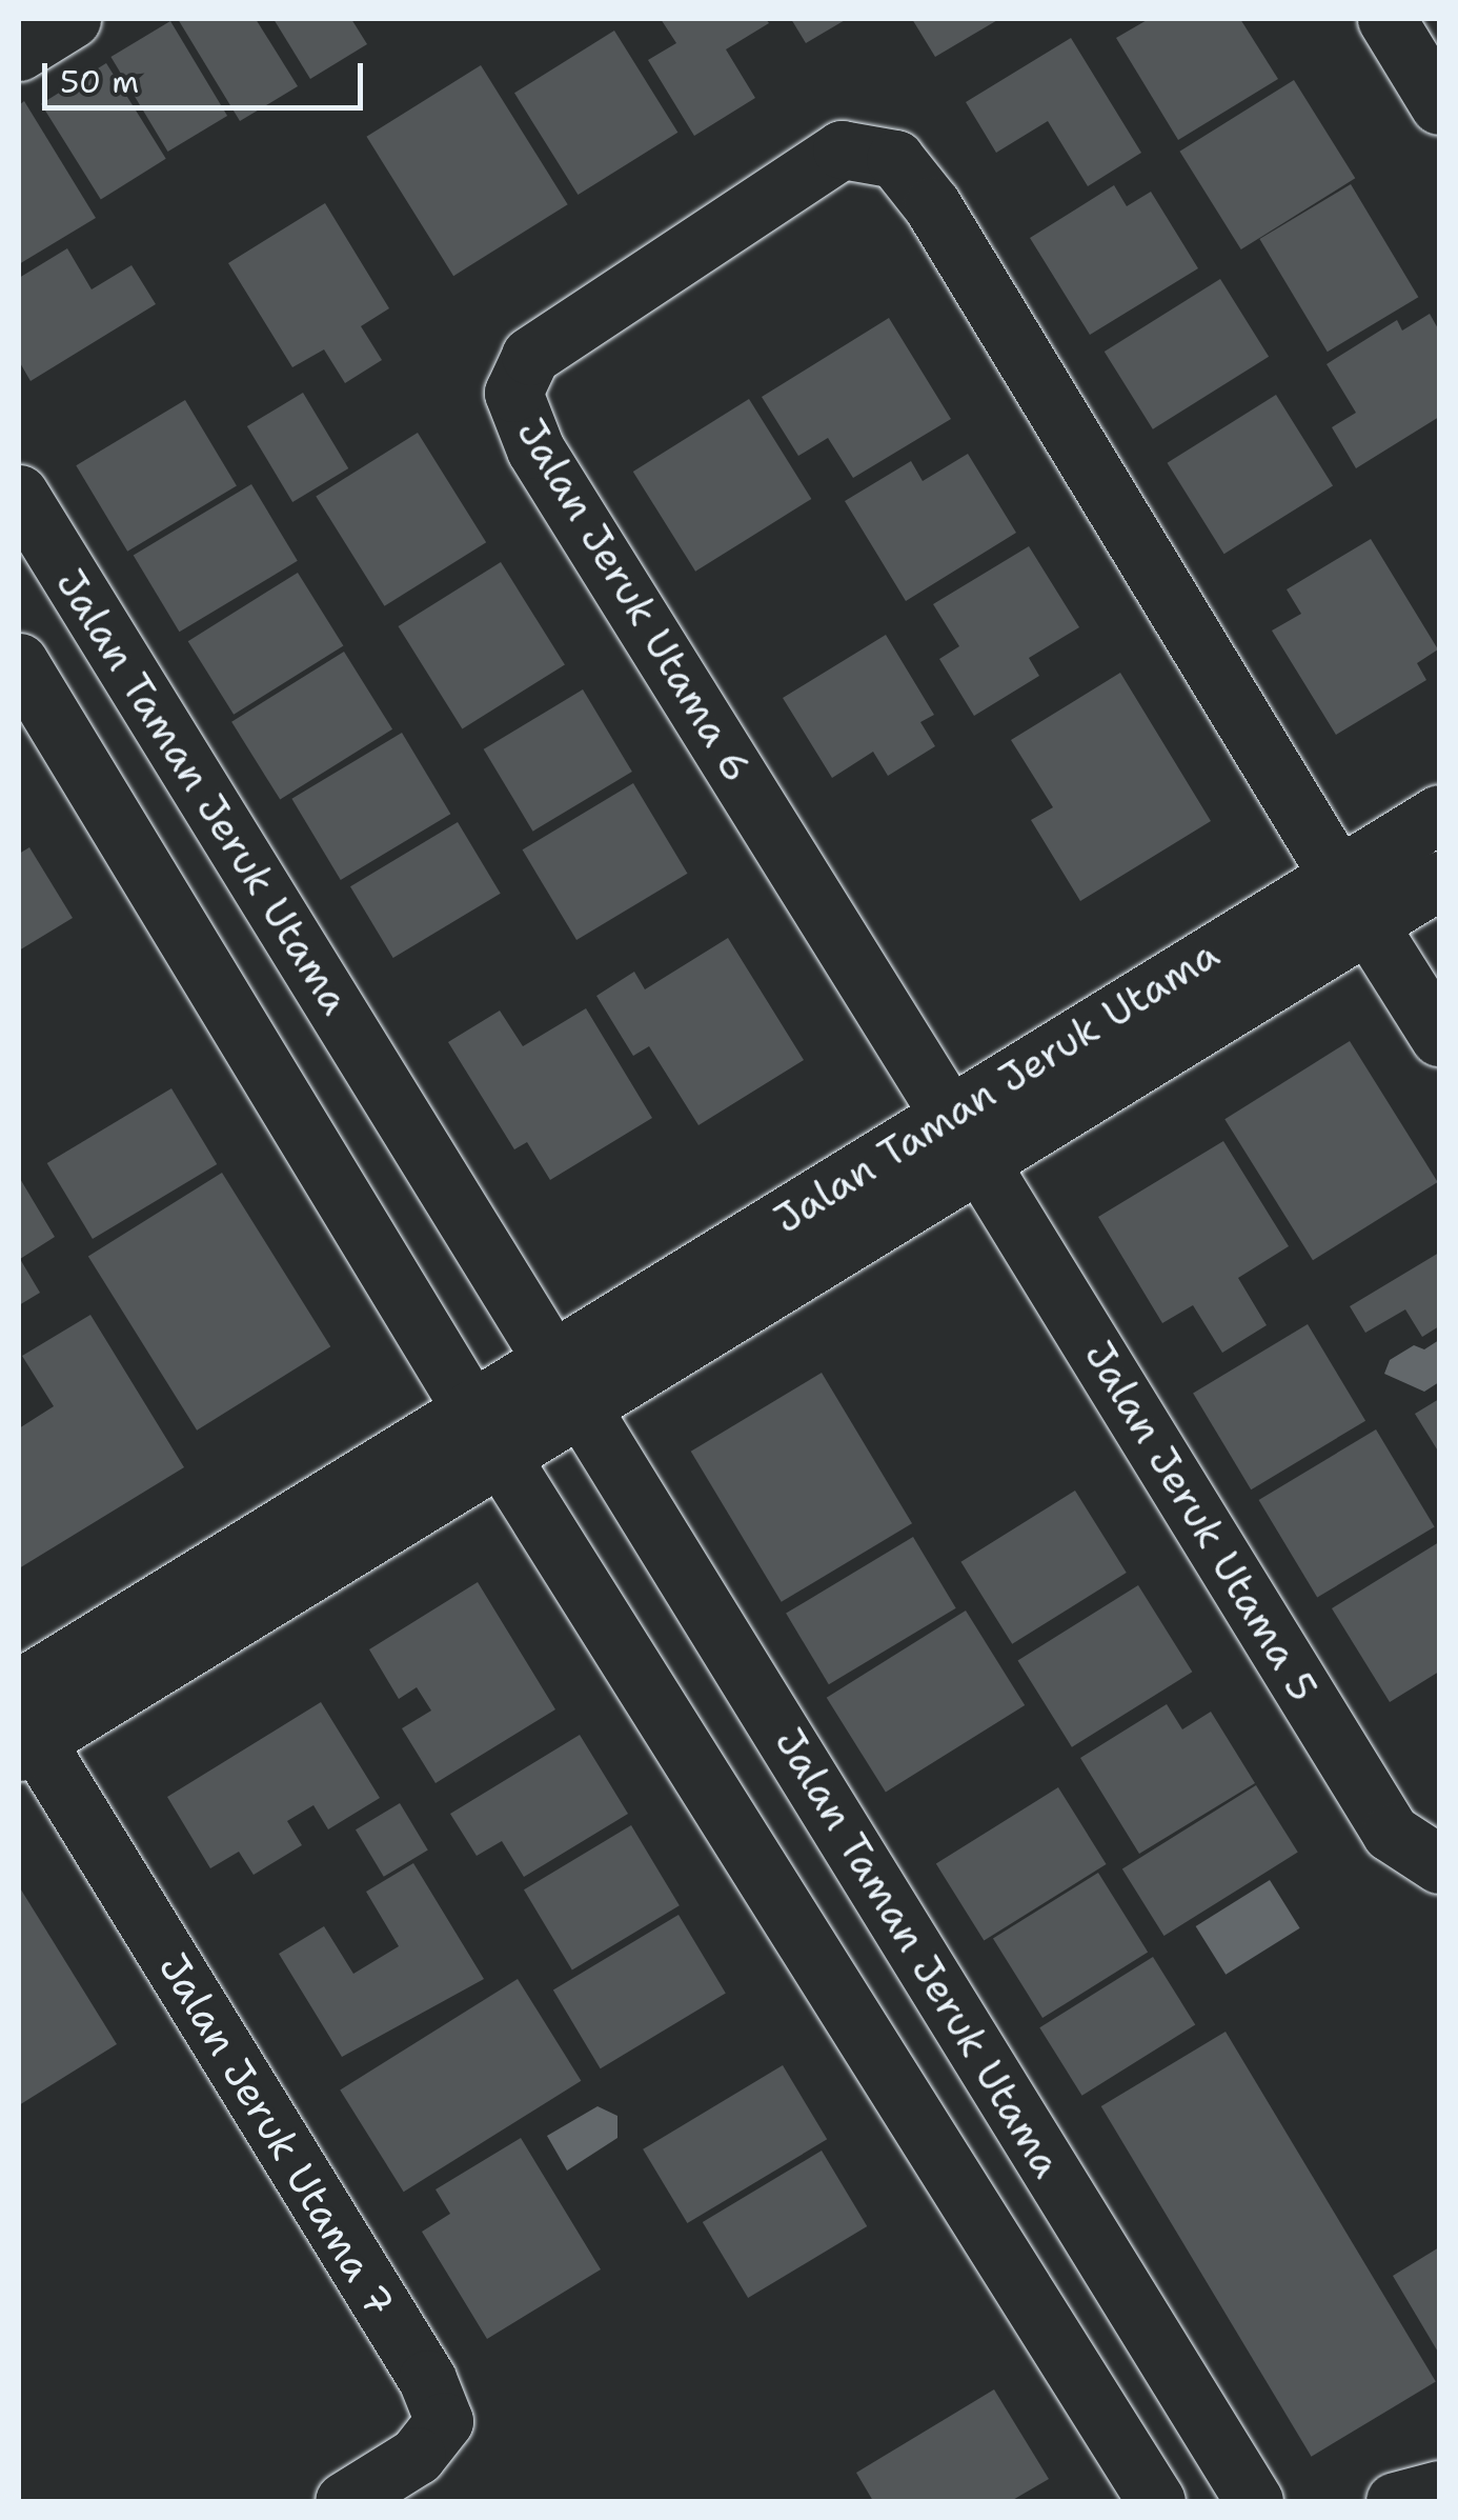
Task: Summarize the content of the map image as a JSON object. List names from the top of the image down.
{
  "streets": {
    "street": [
      "Jalan Jeruk Utama 6",
      "Jalan Taman Jeruk Utama",
      "Jalan Jeruk Utama 5",
      "Jalan Jeruk Utama 7"
    ]
  },
  "crossings": [
    ["Jalan Jeruk Utama 6", "Jalan Taman Jeruk Utama"],
    ["Jalan Jeruk Utama 6", "Jalan Jeruk Utama 5"],
    ["Jalan Taman Jeruk Utama", "Jalan Jeruk Utama 5"],
    ["Jalan Taman Jeruk Utama", "Jalan Jeruk Utama 7"]
  ],
  "scale_bar": "50 m"
}
